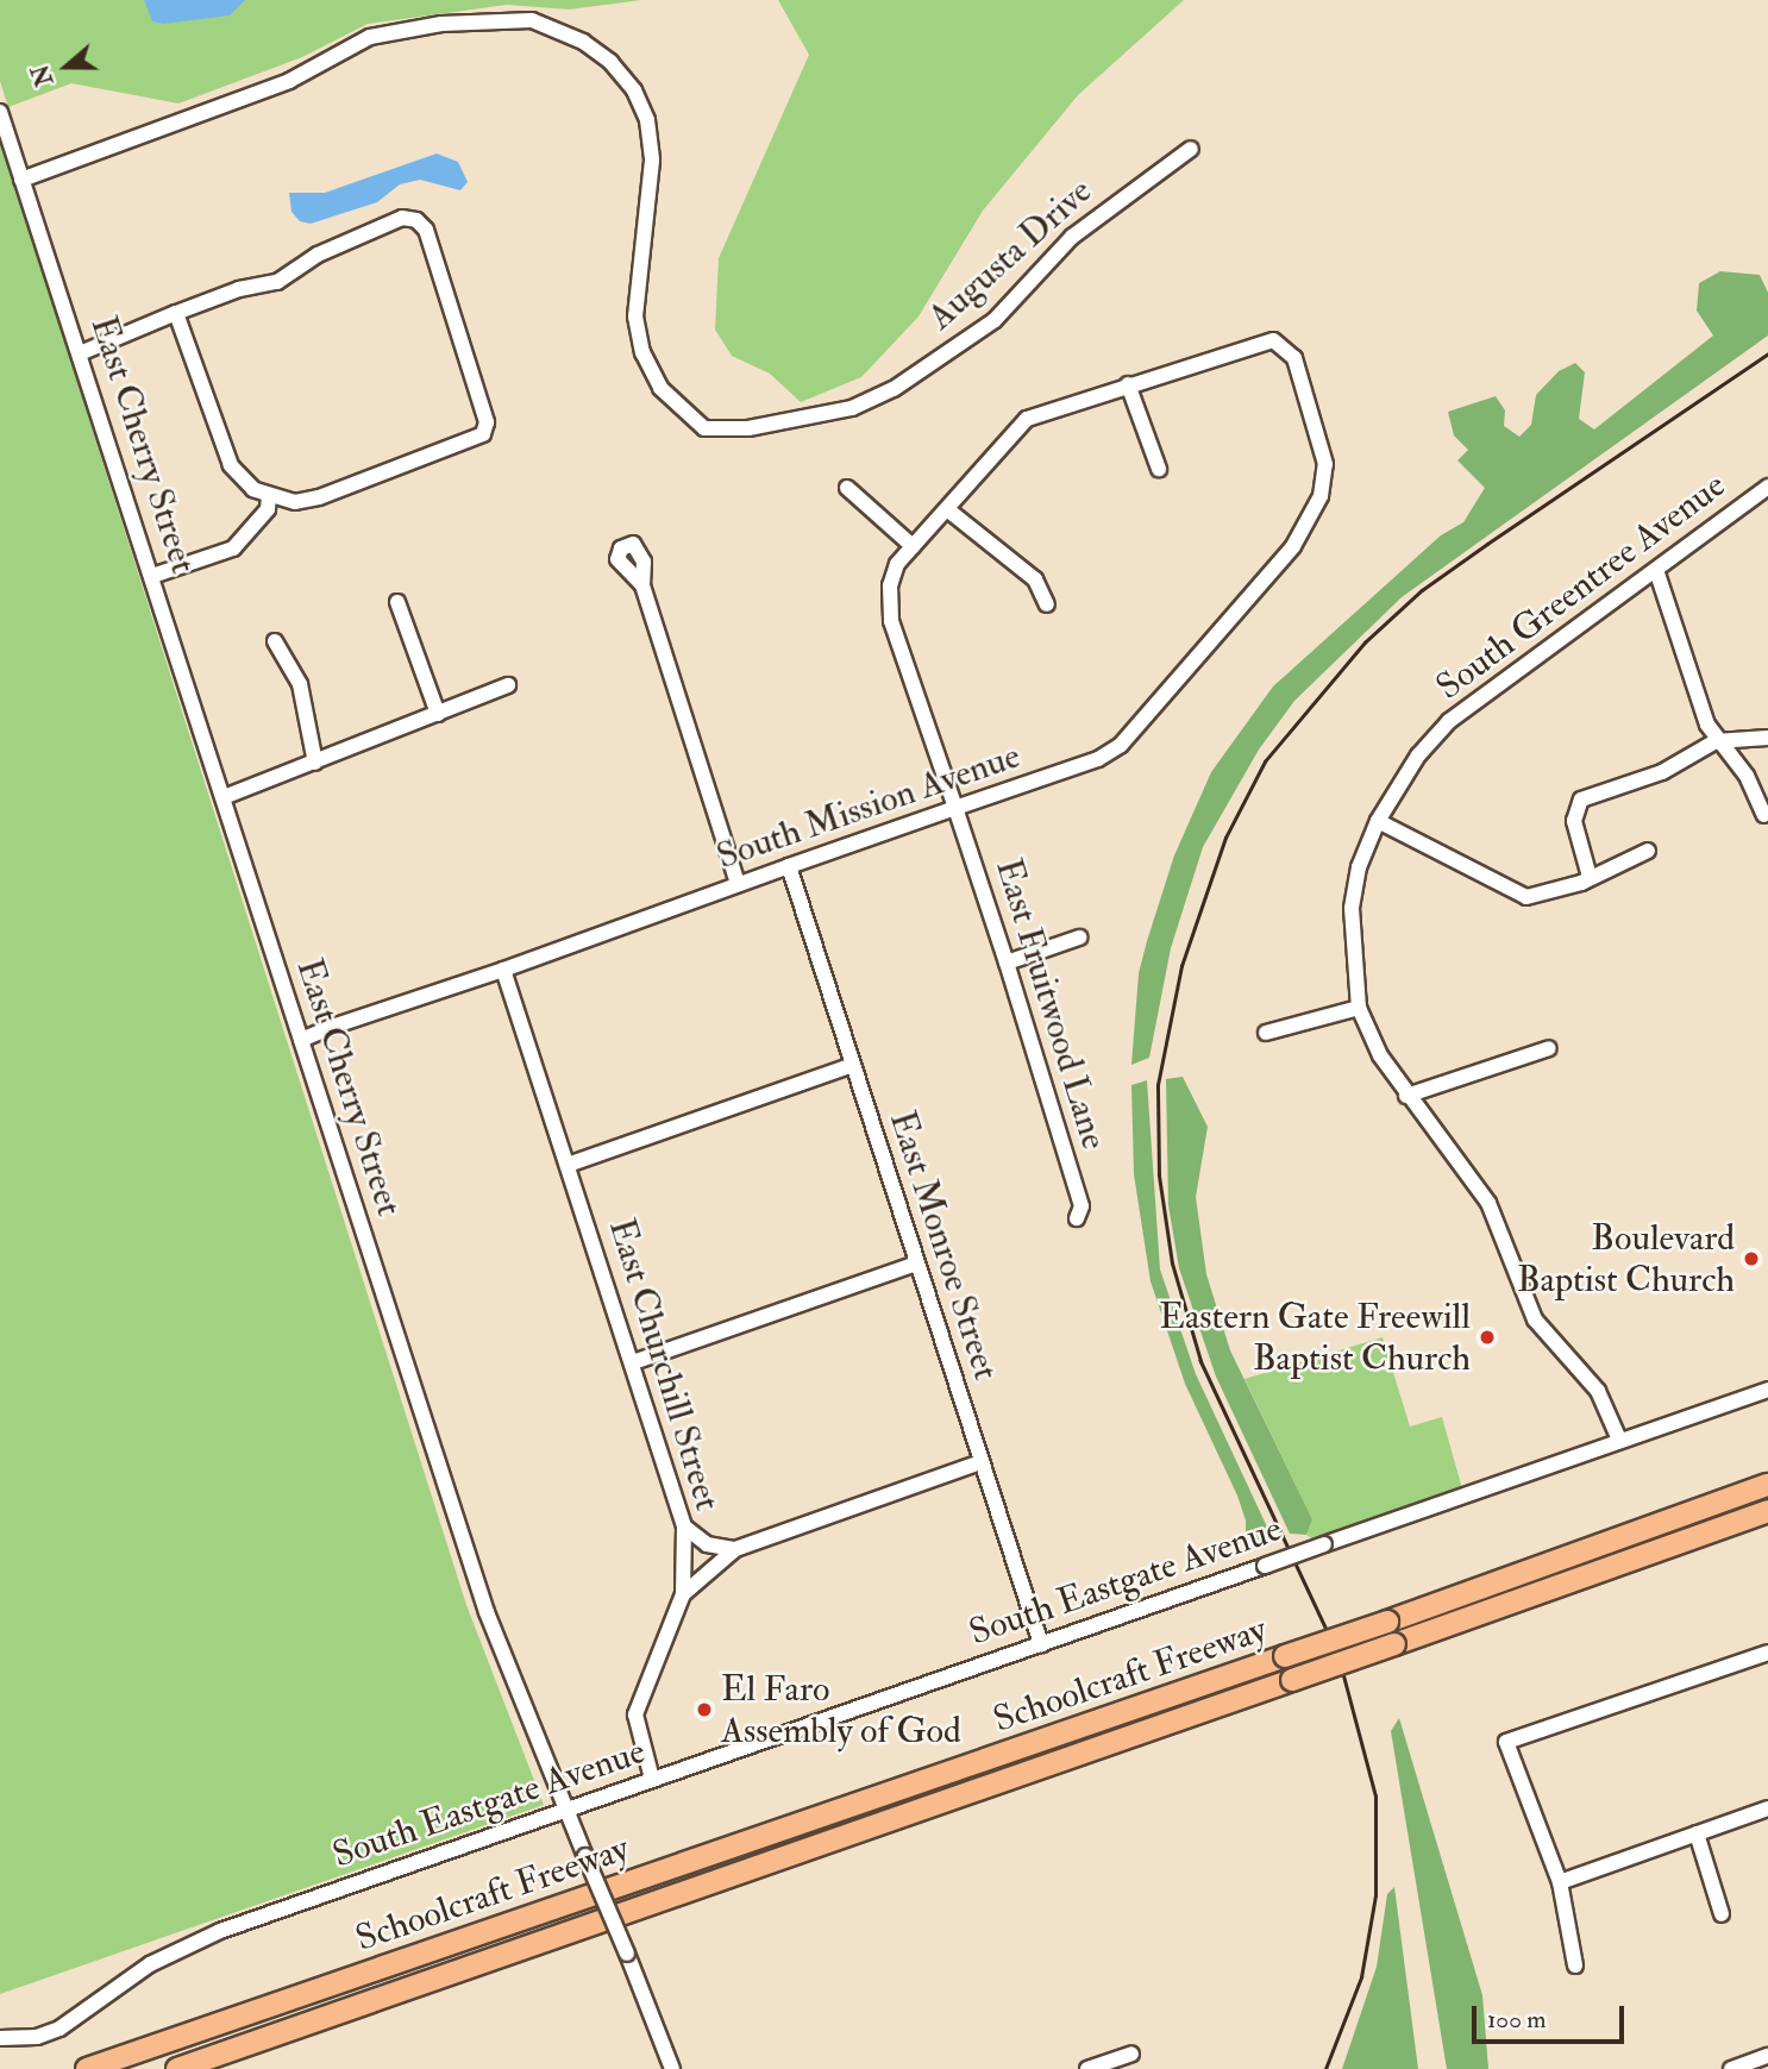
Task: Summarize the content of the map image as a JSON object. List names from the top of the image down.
{
  "streets": {
    "highway": ["Schoolcraft Freeway"],
    "street": [
      "Augusta Drive",
      "East Cherry Street",
      "South Greentree Avenue",
      "South Mission Avenue",
      "East Fruitwood Lane",
      "East Monroe Street",
      "East Churchill Street",
      "South Eastgate Avenue"
    ]
  },
  "crossings": [
    ["Augusta Drive", "East Cherry Street"],
    ["East Cherry Street", "South Mission Avenue"],
    ["East Cherry Street", "South Eastgate Avenue"],
    ["South Mission Avenue", "East Fruitwood Lane"],
    ["South Mission Avenue", "East Monroe Street"],
    ["South Mission Avenue", "East Churchill Street"],
    ["East Monroe Street", "South Eastgate Avenue"],
    ["East Churchill Street", "South Eastgate Avenue"]
  ],
  "places": ["Boulevard Baptist Church", "Eastern Gate Freewill Baptist Church", "El Faro Assembly of God"],
  "scale_bar": "100 m",
  "north": "left"
}
